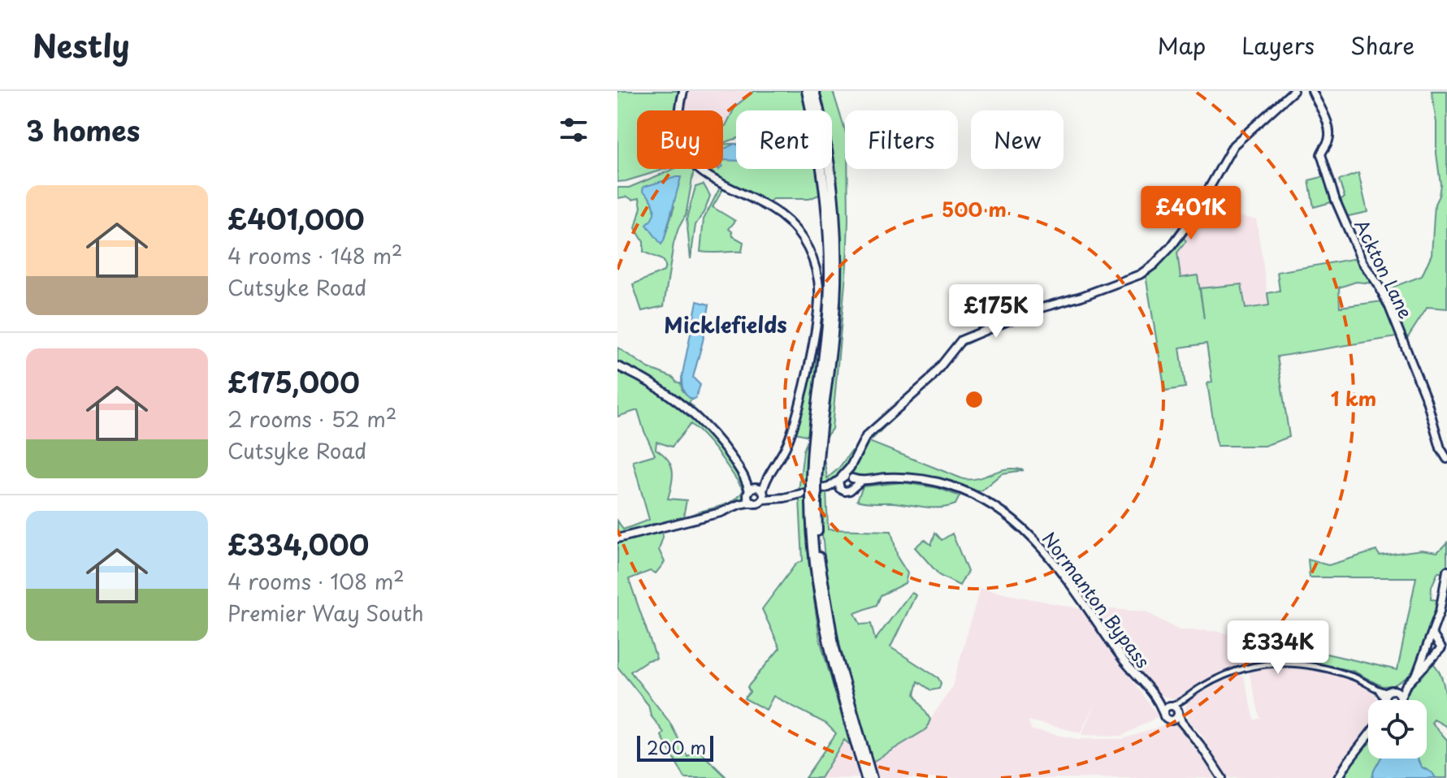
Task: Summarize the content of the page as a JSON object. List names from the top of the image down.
{
  "streets": {
    "main road": ["Ackton Lane", "Normanton Bypass"]
  },
  "districts": ["Micklefields"],
  "scale_bar": "200 m",
  "page": {
    "header": "Nestly",
    "nav": ["Map", "Layers", "Share"],
    "heading": "3 homes",
    "chip": [
      "Buy",
      "Rent",
      "Filters",
      "New"
    ],
    "list": [
      {
        "name": "£401,000",
        "note": "4 rooms · 148 m² · Cutsyke Road"
      },
      {
        "name": "£175,000",
        "note": "2 rooms · 52 m² · Cutsyke Road"
      },
      {
        "name": "£334,000",
        "note": "4 rooms · 108 m² · Premier Way South"
      }
    ],
    "price": ["£401K", "£175K", "£334K"],
    "scale": "200 m"
  },
  "rings": ["500 m", "1 km"]
}
